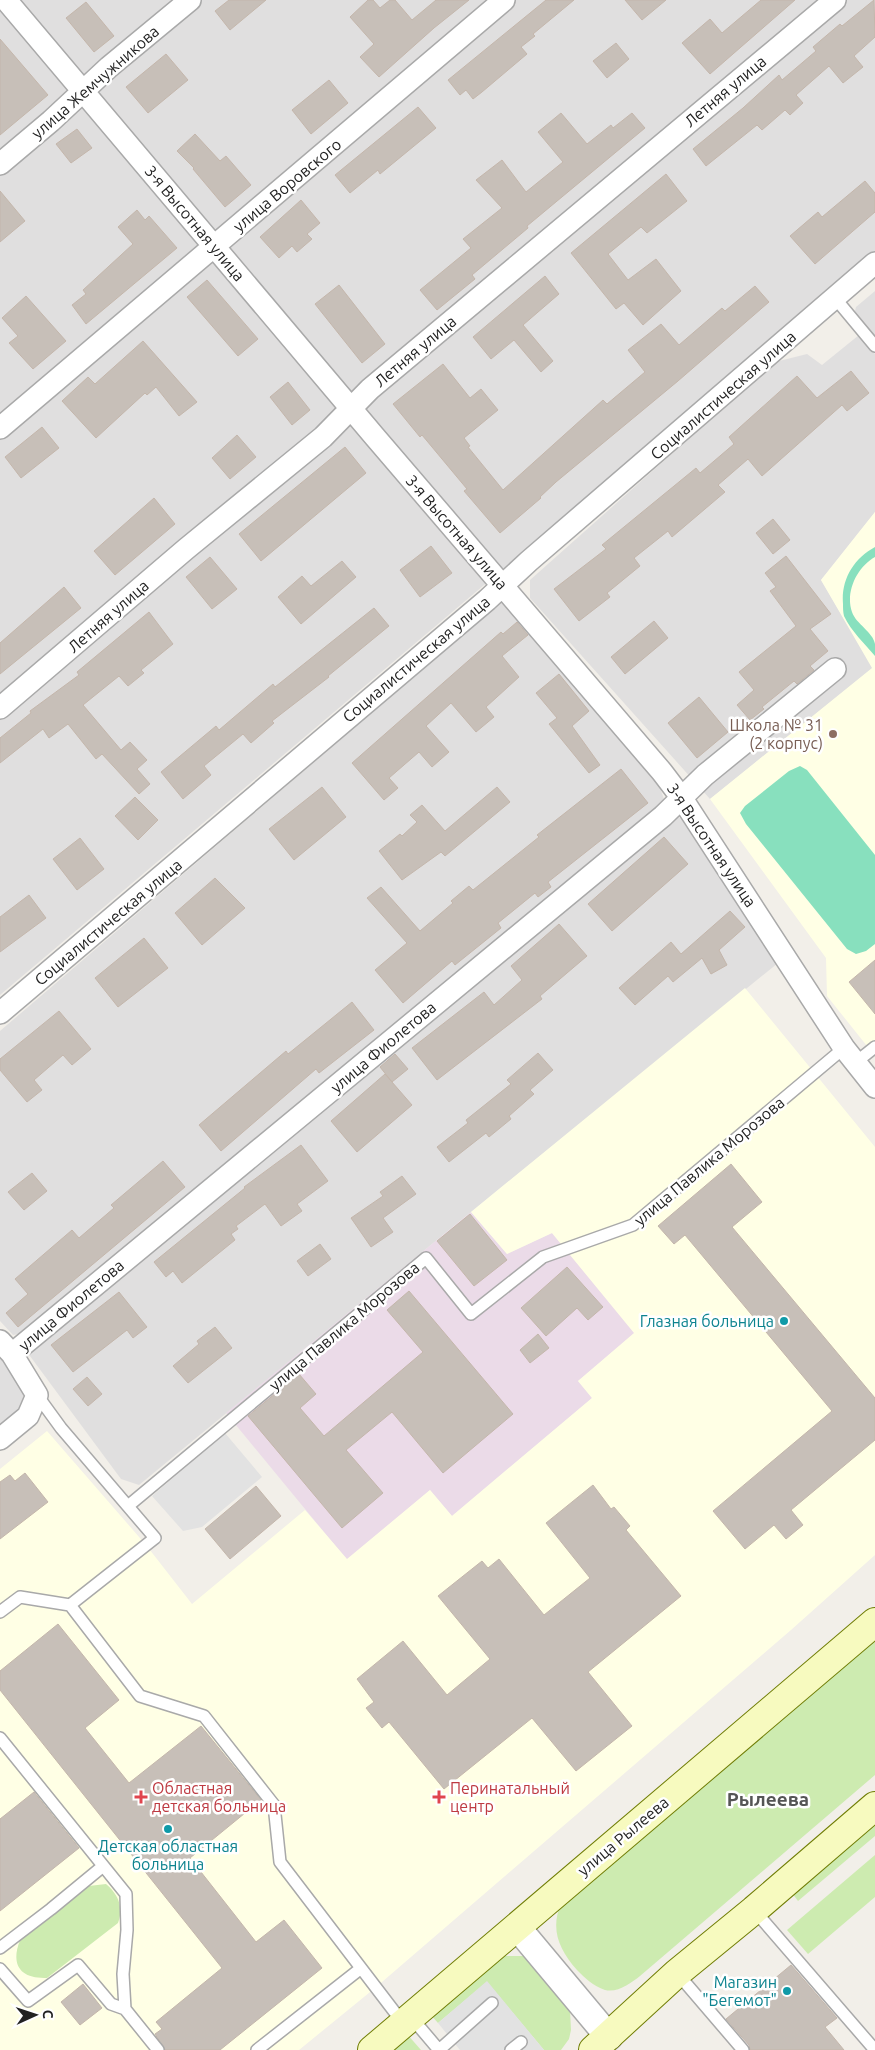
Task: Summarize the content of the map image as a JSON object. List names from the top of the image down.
{
  "streets": {
    "main road": ["улица Рылеева"],
    "street": [
      "улица Жемчужникова",
      "Летняя улица",
      "улица Воровского",
      "3-я Высотная улица",
      "Социалистическая улица",
      "улица Фиолетова"
    ],
    "lane": ["улица Павлика Морозова"]
  },
  "crossings": [
    ["улица Жемчужникова", "3-я Высотная улица"],
    ["Летняя улица", "3-я Высотная улица"],
    ["улица Воровского", "3-я Высотная улица"],
    ["3-я Высотная улица", "Социалистическая улица"],
    ["3-я Высотная улица", "улица Фиолетова"],
    ["3-я Высотная улица", "улица Павлика Морозова"]
  ],
  "districts": ["Рылеева"],
  "places": {
    "other": [
      "Школа № 31 (2 корпус)",
      "Глазная больница",
      "Детская областная больница",
      "Магазин \"Бегемот\""
    ],
    "health": ["Областная детская больница", "Перинатальный центр"]
  },
  "north": "right"
}
